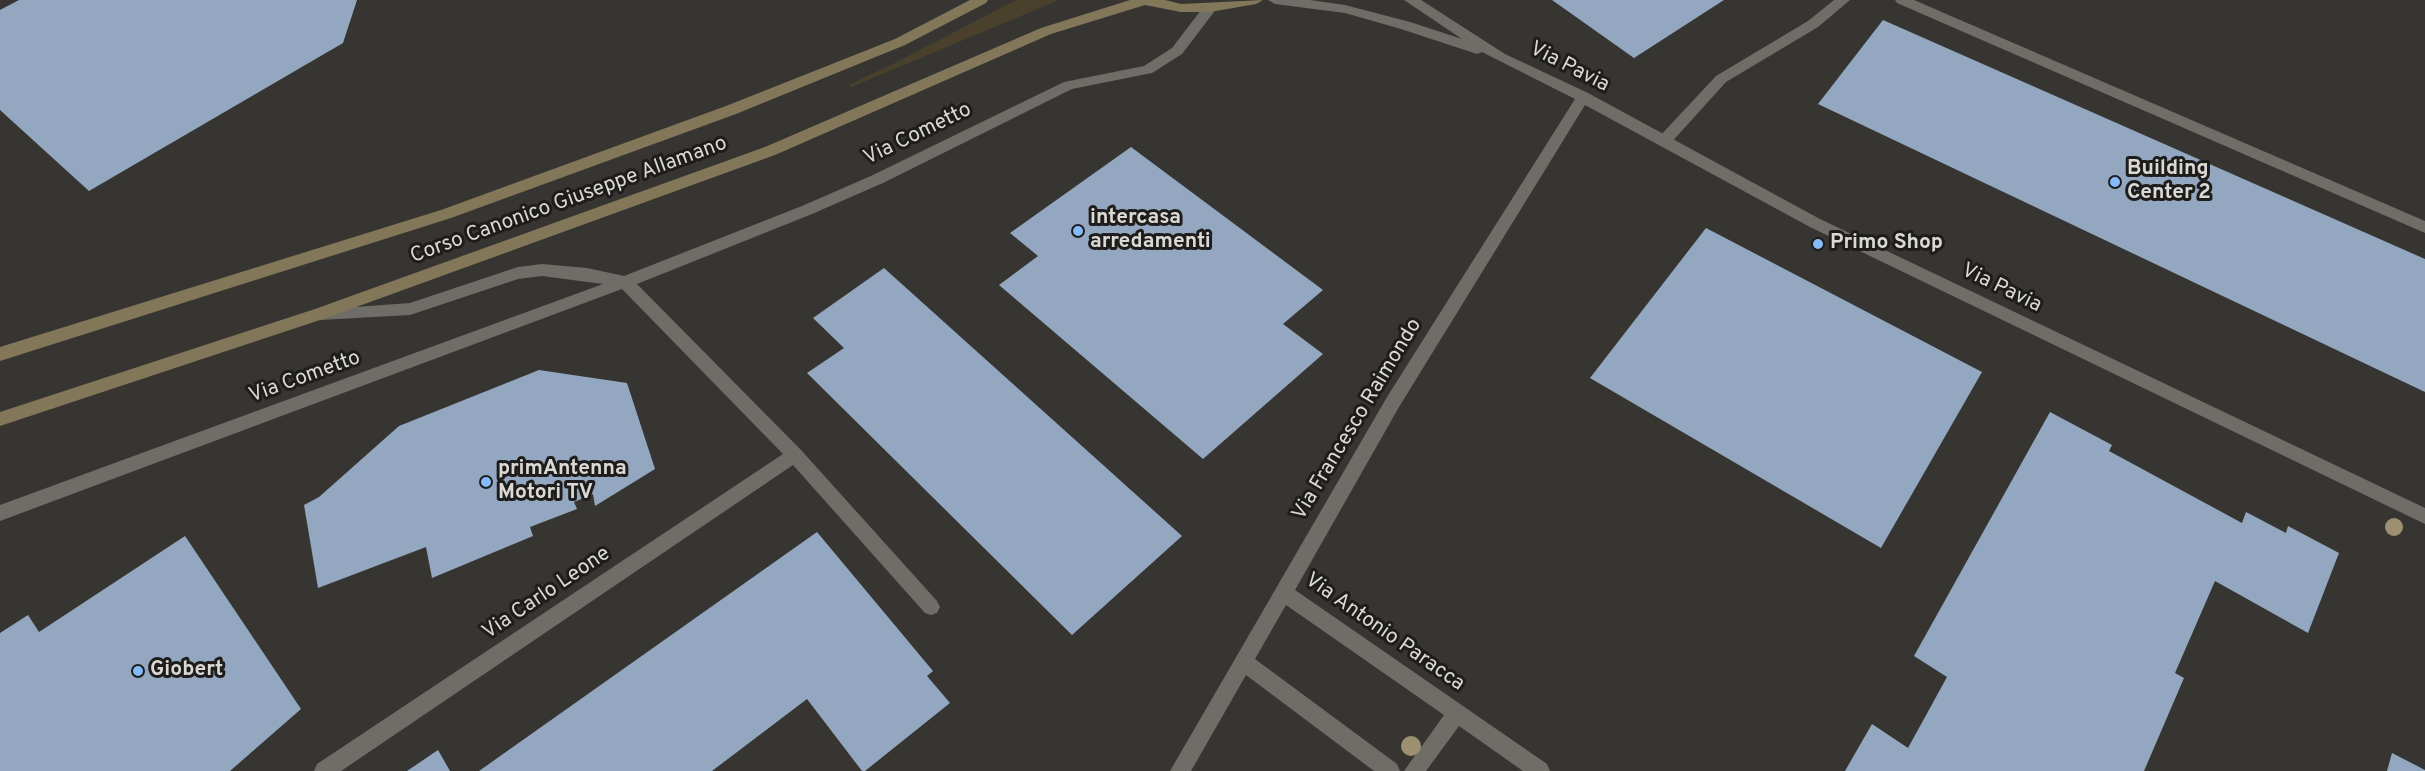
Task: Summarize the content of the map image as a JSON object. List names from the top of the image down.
{
  "streets": {
    "main road": ["Corso Canonico Giuseppe Allamano"],
    "street": [
      "Via Pavia",
      "Via Cometto",
      "Via Francesco Raimondo",
      "Via Carlo Leone",
      "Via Antonio Paracca"
    ]
  },
  "crossings": [
    ["Via Pavia", "Via Francesco Raimondo"],
    ["Via Francesco Raimondo", "Via Antonio Paracca"]
  ],
  "places": [
    "Building Center 2",
    "intercasa arredamenti",
    "Primo Shop",
    "primAntenna Motori TV",
    "Giobert"
  ]
}
